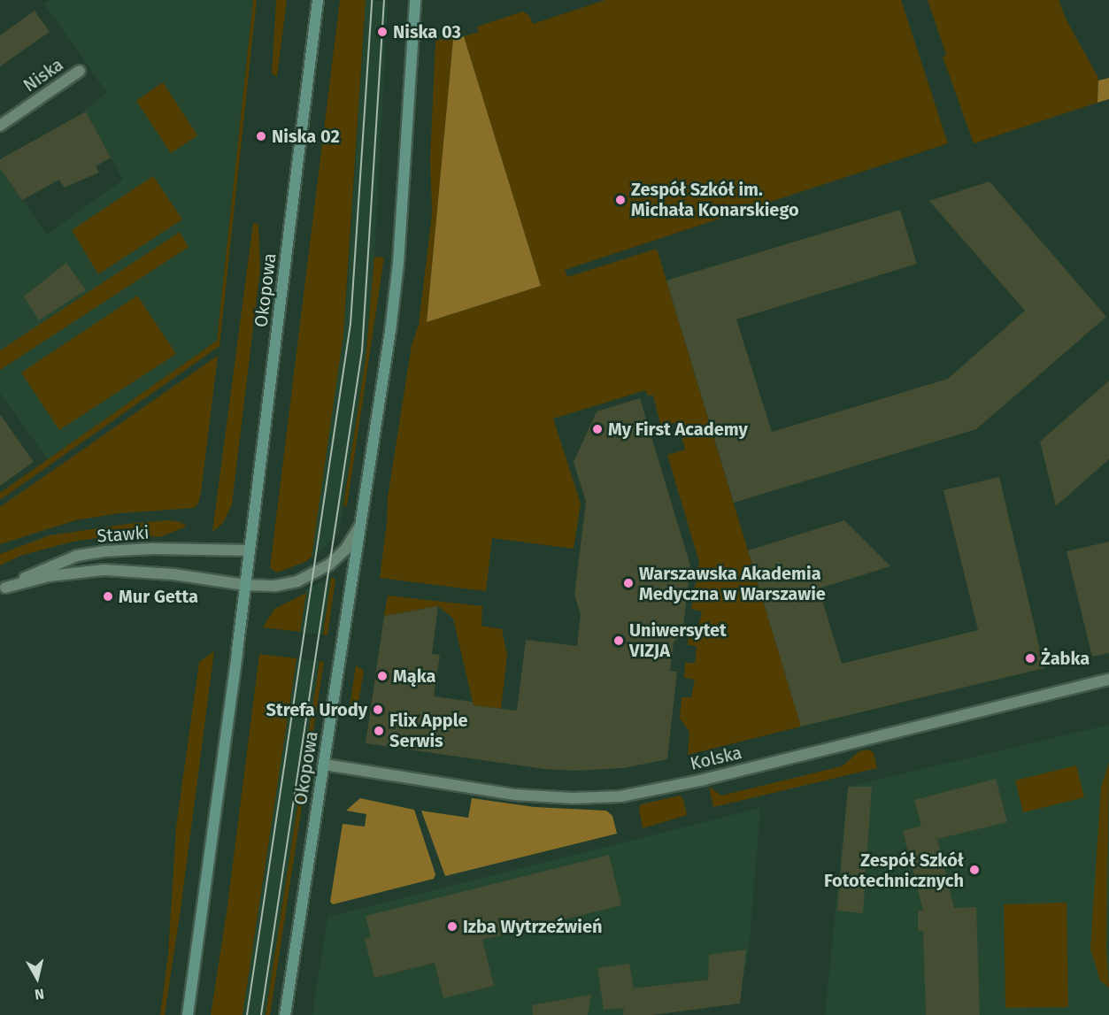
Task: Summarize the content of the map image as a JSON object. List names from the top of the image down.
{
  "streets": {
    "main road": ["Okopowa"],
    "street": ["Niska", "Stawki", "Kolska"]
  },
  "crossings": [
    ["Okopowa", "Stawki"],
    ["Okopowa", "Kolska"]
  ],
  "places": [
    "Niska 03",
    "Niska 02",
    "Zespół Szkół im. Michała Konarskiego",
    "My First Academy",
    "Warszawska Akademia Medyczna w Warszawie",
    "Mur Getta",
    "Uniwersytet VIZJA",
    "Żabka",
    "Mąka",
    "Strefa Urody",
    "Flix Apple Serwis",
    "Zespół Szkół Fototechnicznych",
    "Izba Wytrzeźwień"
  ],
  "north": "bottom"
}
